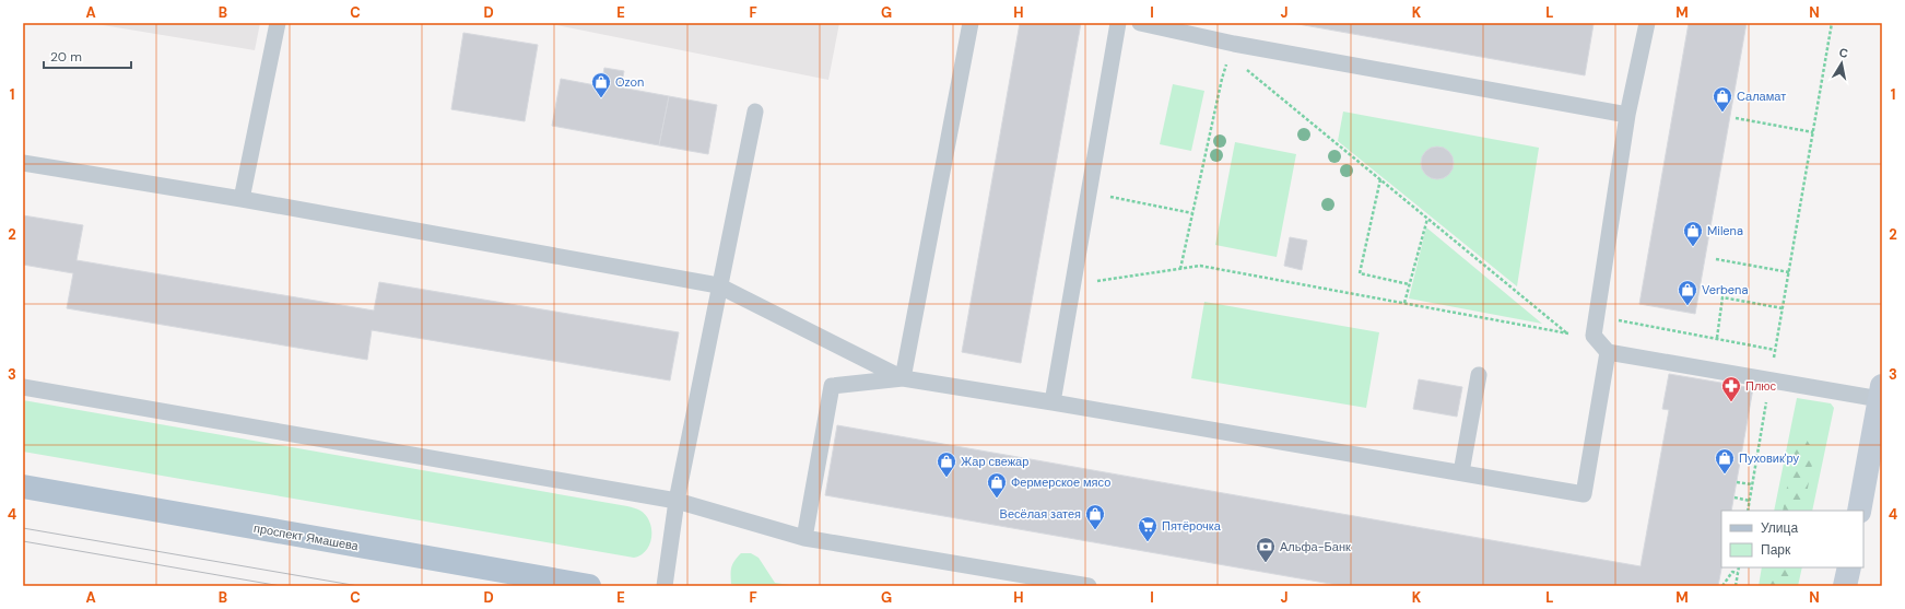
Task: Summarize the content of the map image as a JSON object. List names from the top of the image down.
{
  "streets": {
    "main road": ["проспект Ямашева"]
  },
  "places": {
    "shop": [
      "Ozon",
      "Саламат",
      "Milena",
      "Verbena",
      "Пуховик'ру",
      "Жар свежар",
      "Фермерское мясо",
      "Весёлая затея"
    ],
    "pharmacy": ["Плюс"],
    "supermarket": ["Пятёрочка"],
    "bank": ["Альфа-Банк"]
  },
  "legend": ["Улица", "Парк"],
  "scale_bar": "20 m",
  "north": "top",
  "grid": {
    "columns": [
      "A",
      "B",
      "C",
      "D",
      "E",
      "F",
      "G",
      "H",
      "I",
      "J",
      "K",
      "L",
      "M",
      "N"
    ],
    "rows": [
      "1",
      "2",
      "3",
      "4"
    ]
  }
}
